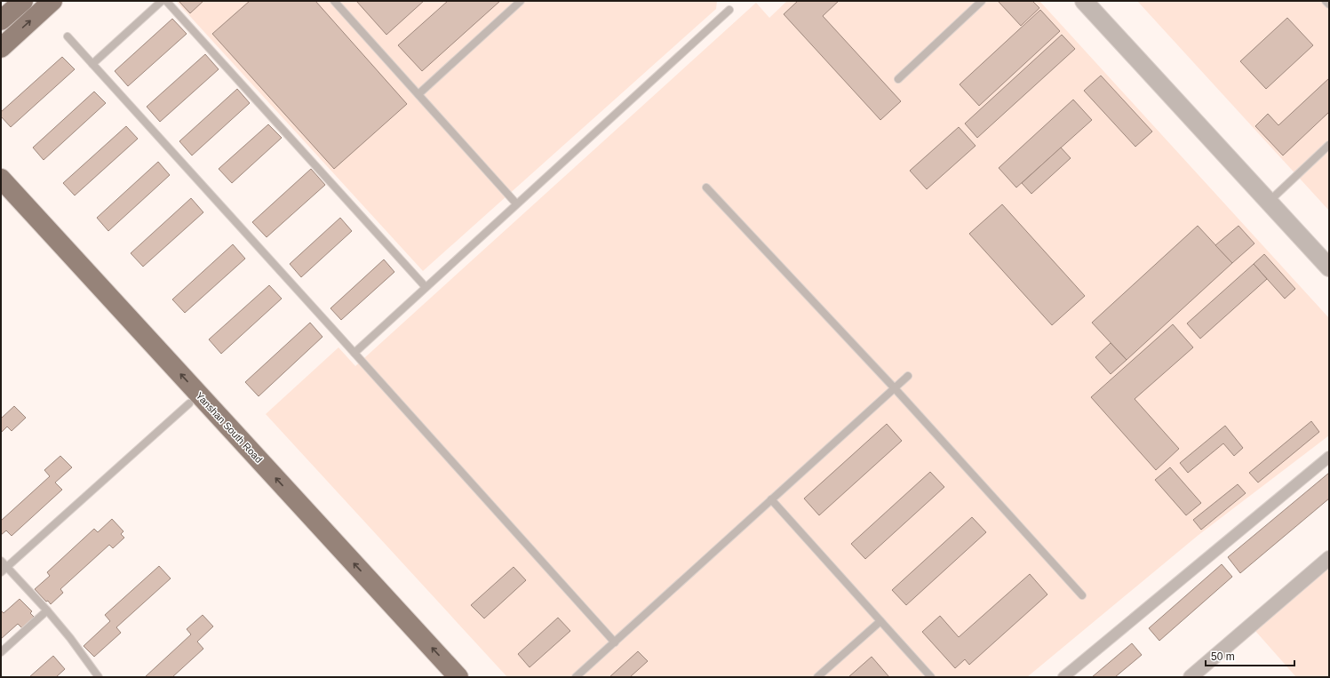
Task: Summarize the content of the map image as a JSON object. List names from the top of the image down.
{
  "streets": {
    "main road": ["Yanshan South Road"]
  },
  "scale_bar": "50 m"
}
